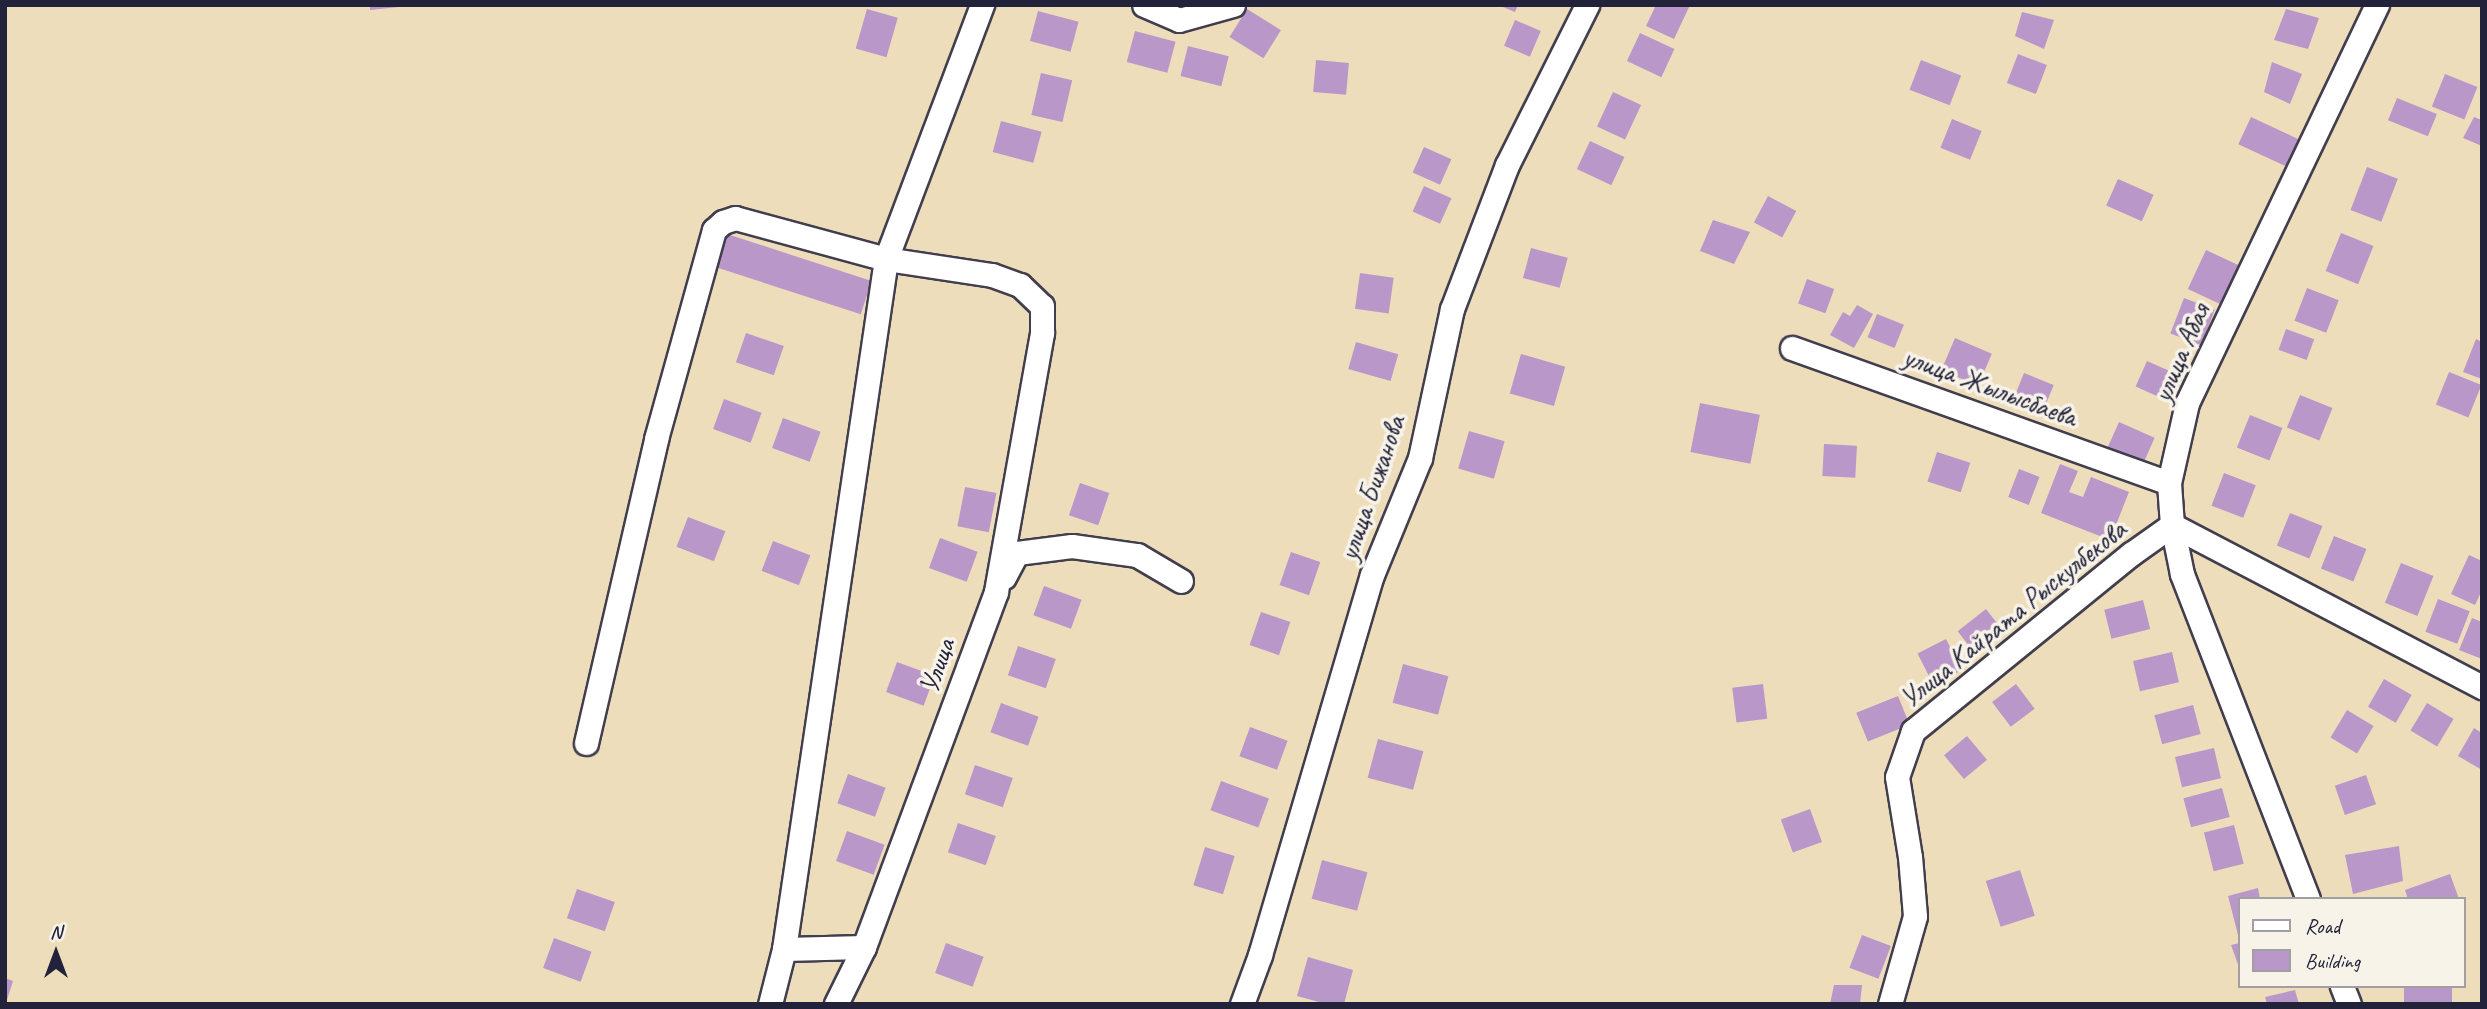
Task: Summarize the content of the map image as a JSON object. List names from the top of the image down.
{
  "streets": {
    "street": [
      "улица Абая",
      "улица Жылысбаева",
      "улица Бижанова",
      "Улица Кайрата Рыскулбекова",
      "Улица"
    ]
  },
  "crossings": [
    ["улица Абая", "улица Жылысбаева"],
    ["улица Абая", "Улица Кайрата Рыскулбекова"]
  ],
  "legend": ["Road", "Building"],
  "north": "top"
}
